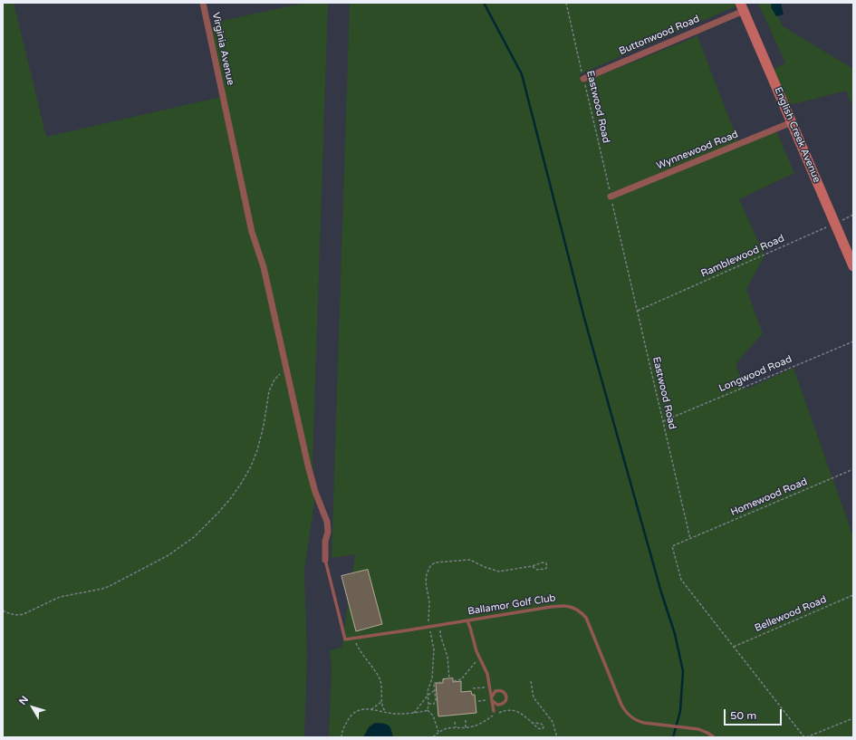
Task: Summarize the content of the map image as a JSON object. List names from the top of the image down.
{
  "streets": {
    "main road": ["English Creek Avenue"],
    "street": ["Buttonwood Road", "Virginia Avenue", "Wynnewood Road"],
    "lane": ["Ballamor Golf Club"],
    "path": [
      "Eastwood Road",
      "Ramblewood Road",
      "Longwood Road",
      "Homewood Road",
      "Bellewood Road"
    ]
  },
  "crossings": [
    ["Buttonwood Road", "Eastwood Road"],
    ["Buttonwood Road", "English Creek Avenue"],
    ["Eastwood Road", "Wynnewood Road"],
    ["Eastwood Road", "Ramblewood Road"],
    ["Eastwood Road", "Longwood Road"],
    ["Eastwood Road", "Homewood Road"],
    ["English Creek Avenue", "Wynnewood Road"],
    ["English Creek Avenue", "Ramblewood Road"]
  ],
  "scale_bar": "50 m",
  "north": "top left"
}
